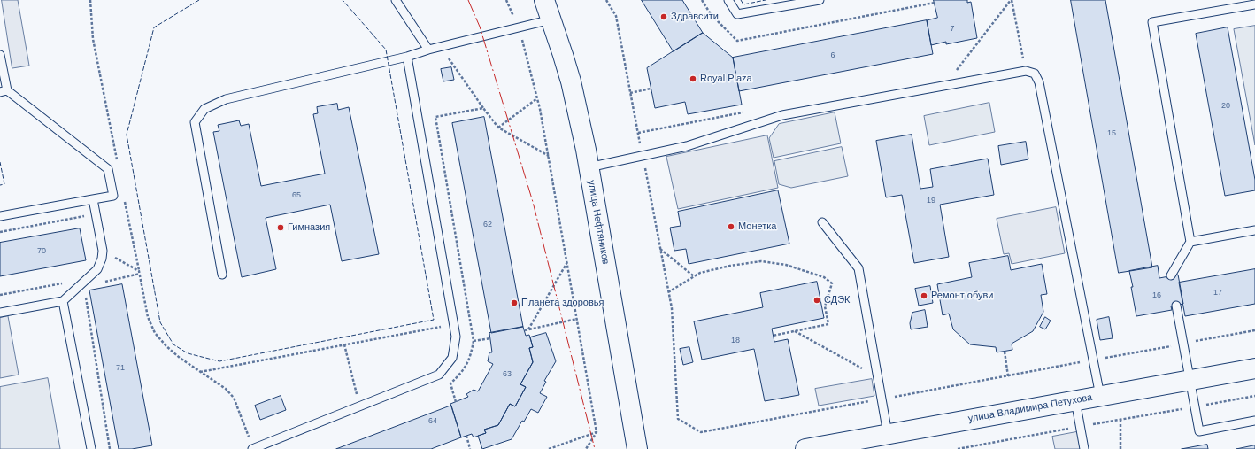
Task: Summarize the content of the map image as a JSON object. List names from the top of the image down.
{
  "streets": {
    "main road": ["улица Нефтяников", "улица Владимира Петухова"]
  },
  "places": [
    "Здравсити",
    "Royal Plaza",
    "Монетка",
    "Гимназия",
    "Ремонт обуви",
    "СДЭК",
    "Планета здоровья"
  ],
  "house_numbers": [
    "7",
    "6",
    "20",
    "15",
    "65",
    "19",
    "62",
    "70",
    "17",
    "16",
    "18",
    "71",
    "63",
    "64"
  ]
}
